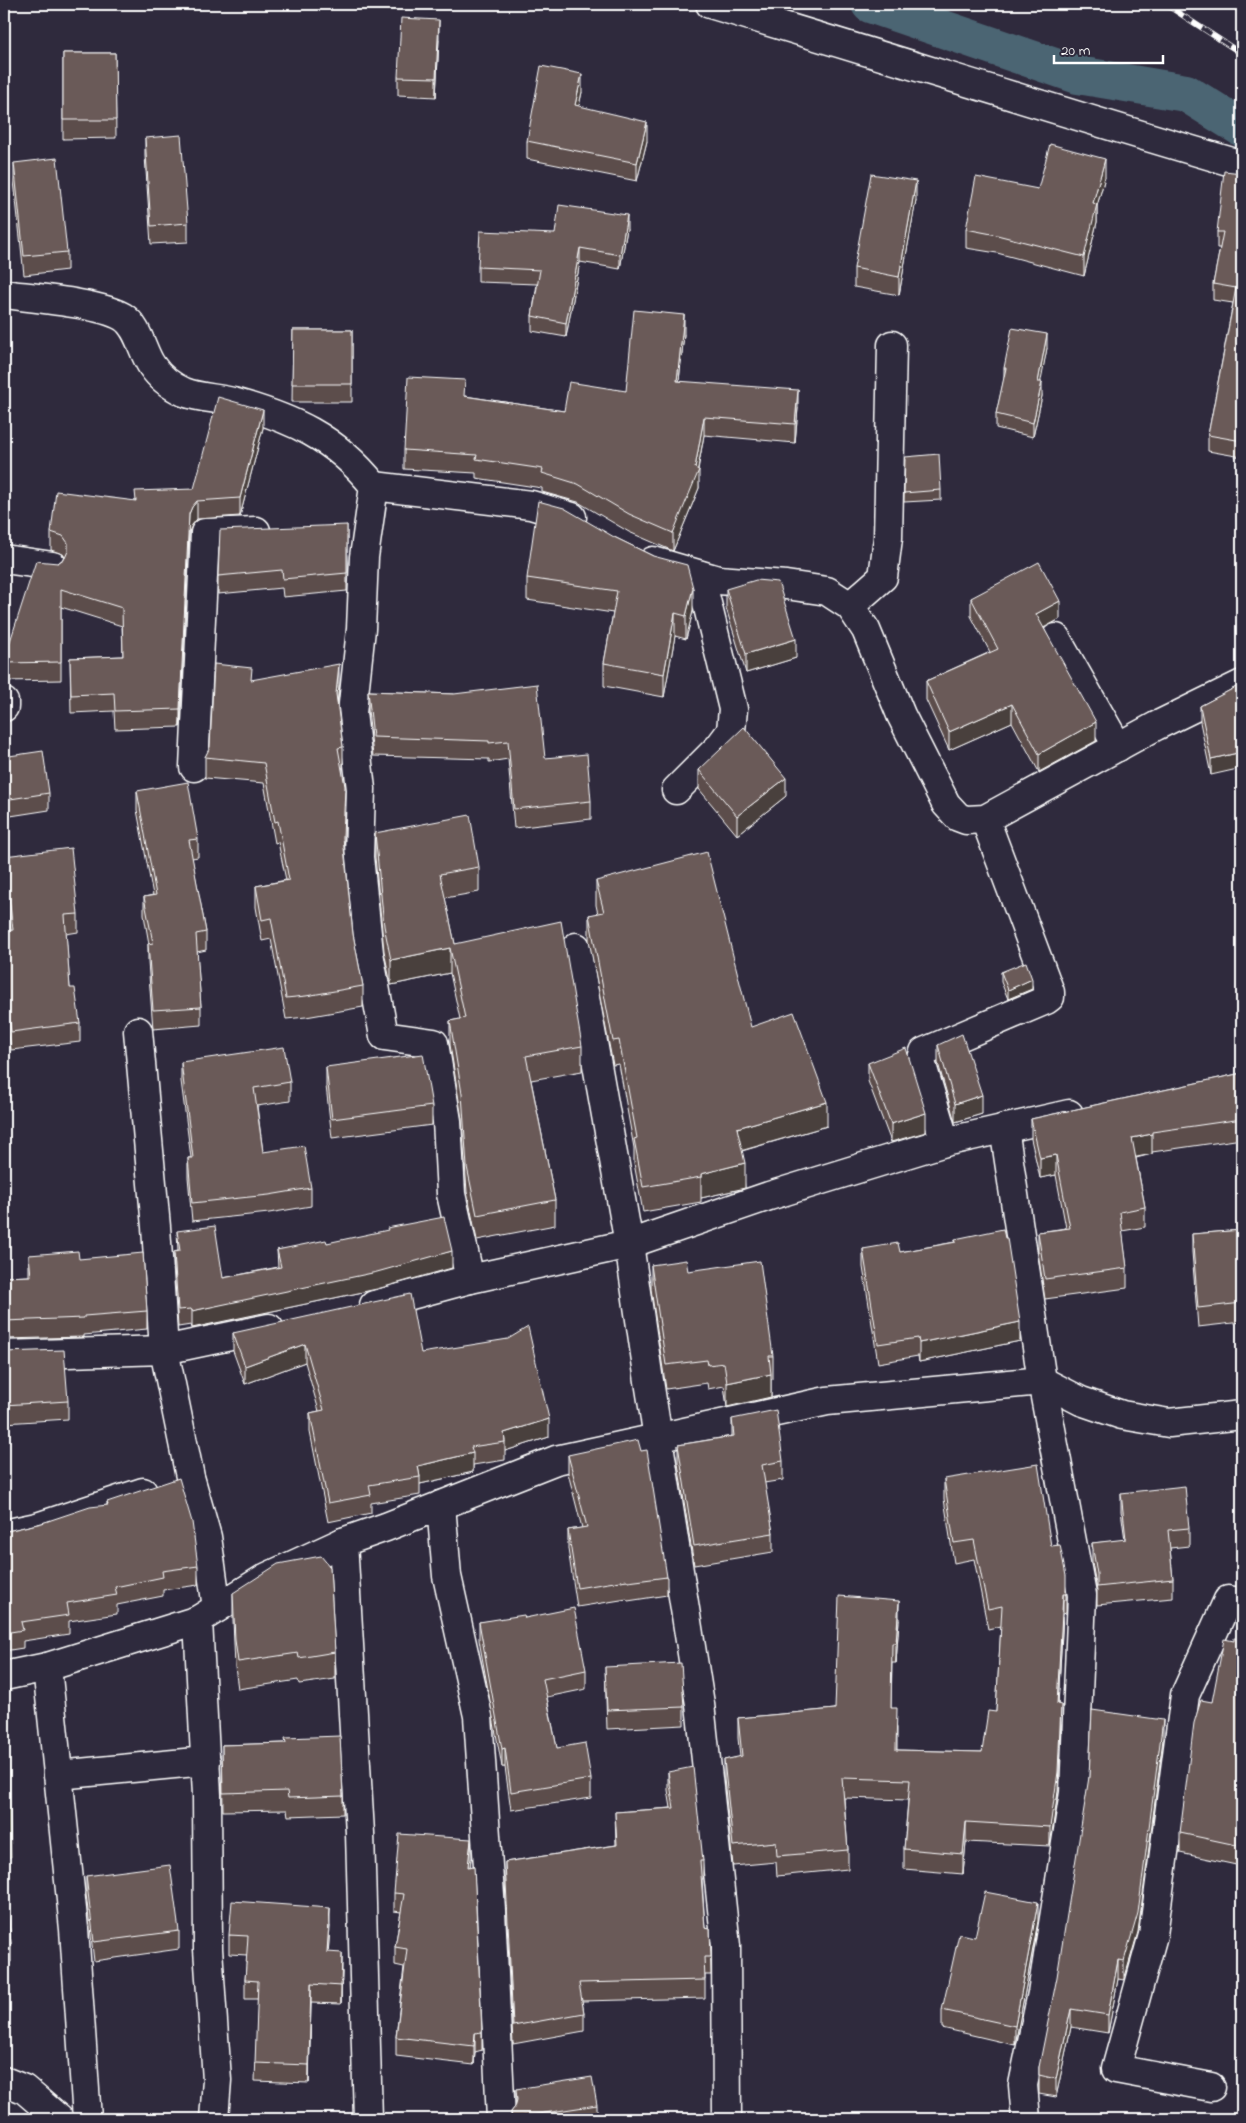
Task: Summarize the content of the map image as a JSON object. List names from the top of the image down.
{
  "scale_bar": "20 m"
}
